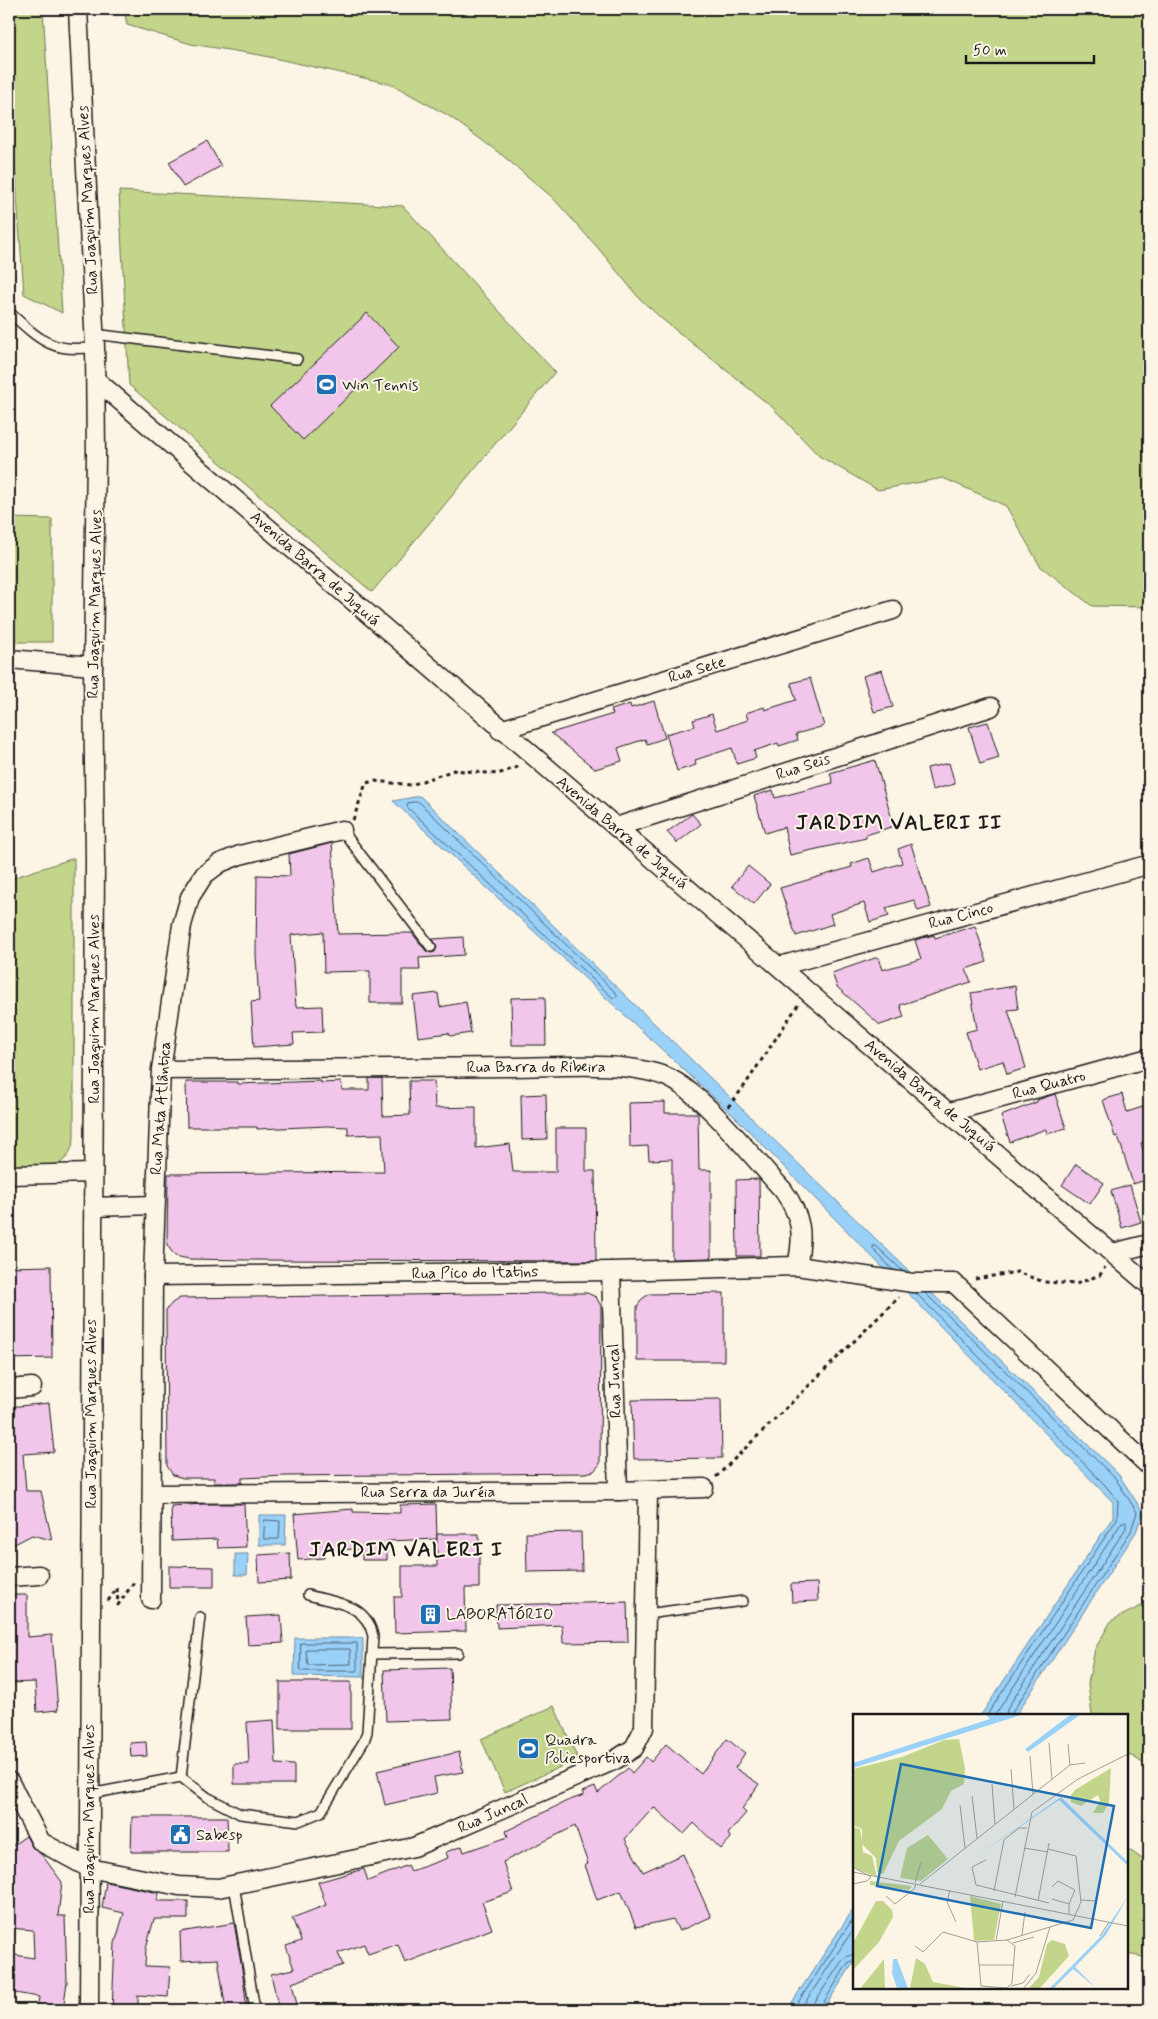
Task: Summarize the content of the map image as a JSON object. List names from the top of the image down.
{
  "streets": {
    "street": [
      "Rua Joaquim Marques Alves",
      "Avenida Barra de Juquiá",
      "Rua Sete",
      "Rua Seis",
      "Rua Cinco",
      "Rua Barra do Ribeira",
      "Rua Quatro",
      "Rua Mata Atlântica",
      "Rua Pico do Itatins",
      "Rua Juncal",
      "Rua Serra da Juréia"
    ]
  },
  "crossings": [
    ["Rua Joaquim Marques Alves", "Avenida Barra de Juquiá"],
    ["Rua Joaquim Marques Alves", "Rua Juncal"],
    ["Avenida Barra de Juquiá", "Rua Sete"],
    ["Avenida Barra de Juquiá", "Rua Seis"],
    ["Avenida Barra de Juquiá", "Rua Cinco"],
    ["Avenida Barra de Juquiá", "Rua Quatro"],
    ["Rua Barra do Ribeira", "Rua Mata Atlântica"],
    ["Rua Barra do Ribeira", "Rua Pico do Itatins"],
    ["Rua Mata Atlântica", "Rua Pico do Itatins"],
    ["Rua Mata Atlântica", "Rua Serra da Juréia"],
    ["Rua Pico do Itatins", "Rua Juncal"],
    ["Rua Juncal", "Rua Serra da Juréia"]
  ],
  "districts": ["JARDIM VALERI II", "JARDIM VALERI I"],
  "places": {
    "sports": ["Win Tennis", "Quadra Poliesportiva"],
    "building": ["LABORATÓRIO"],
    "public building": ["Sabesp"]
  },
  "scale_bar": "50 m"
}
